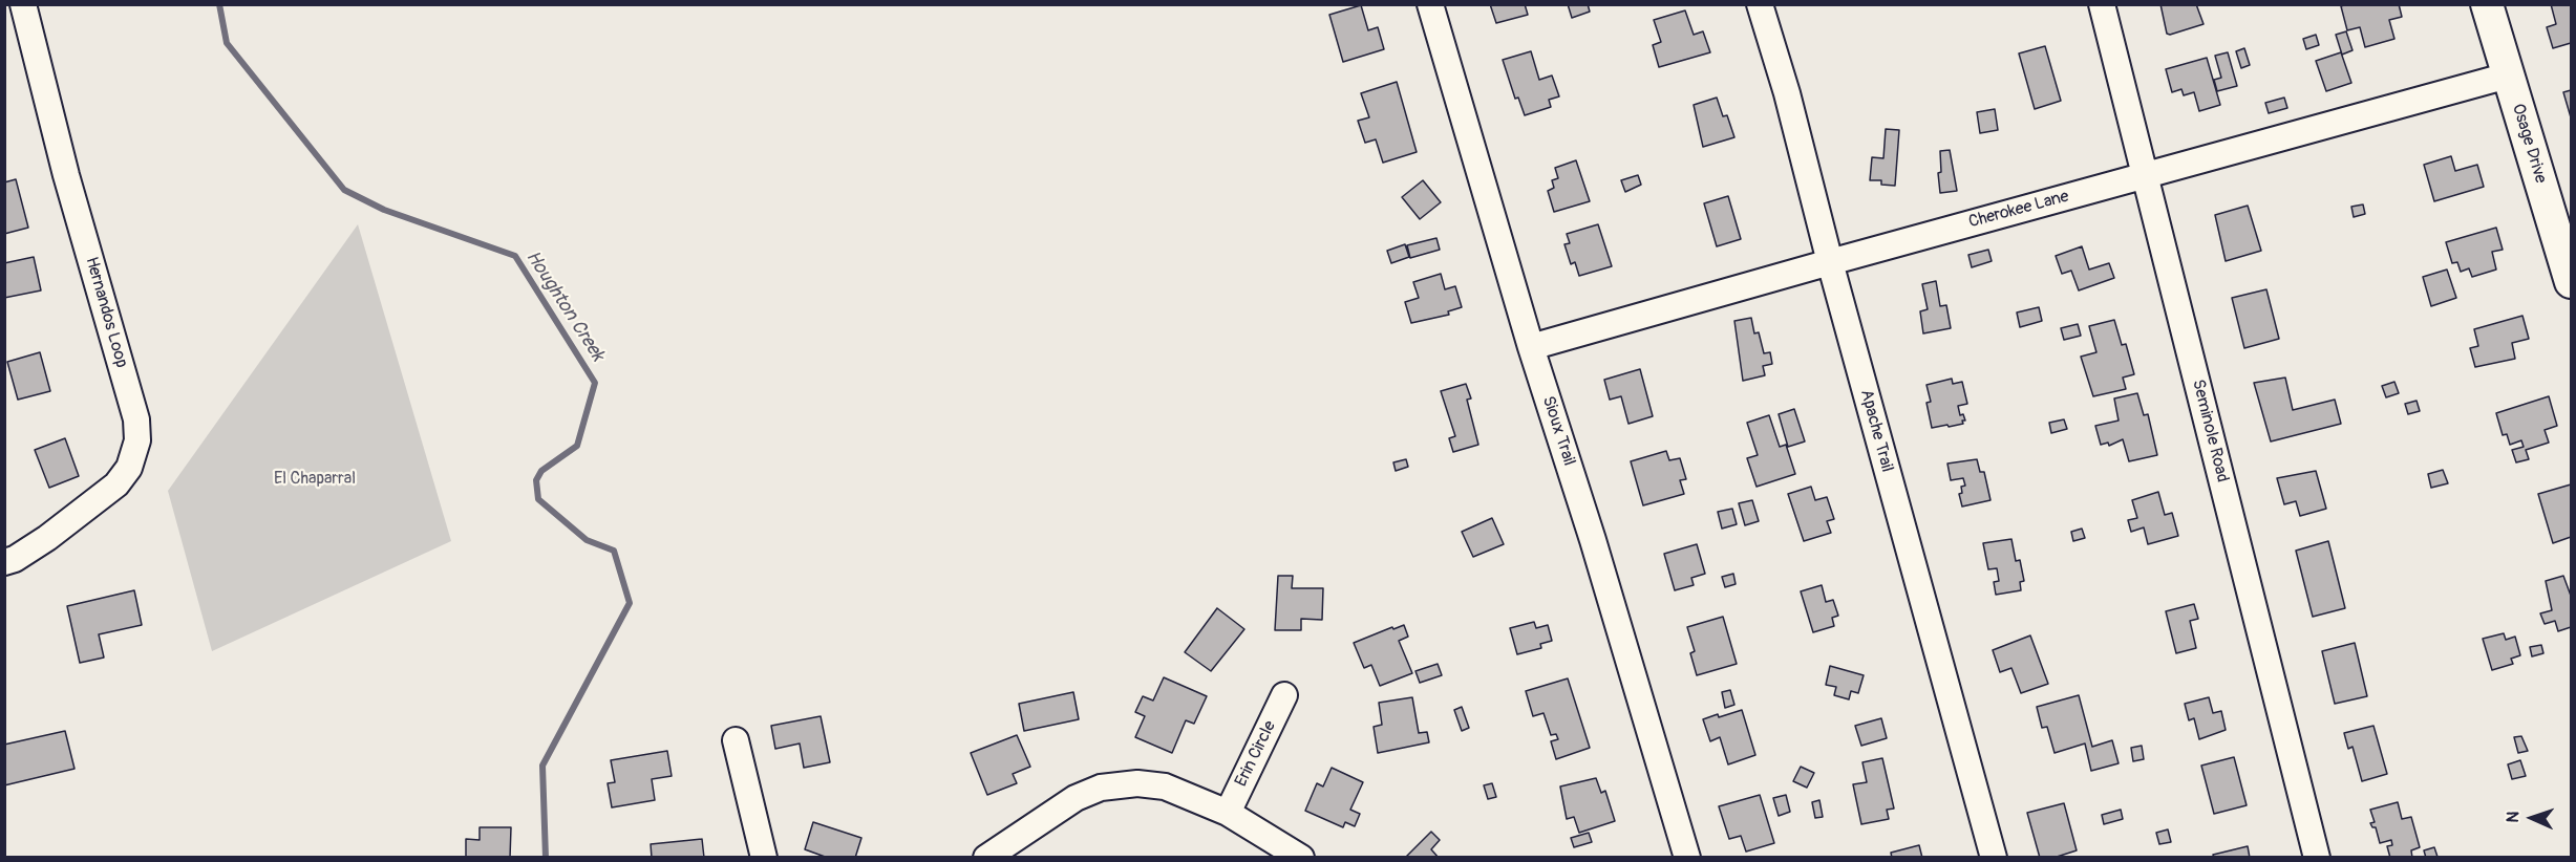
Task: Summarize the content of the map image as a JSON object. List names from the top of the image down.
{
  "streets": {
    "street": [
      "Osage Drive",
      "Cherokee Lane",
      "Hernandos Loop",
      "Sioux Trail",
      "Apache Trail",
      "Seminole Road",
      "Erin Circle"
    ]
  },
  "crossings": [
    ["Osage Drive", "Cherokee Lane"],
    ["Cherokee Lane", "Sioux Trail"],
    ["Cherokee Lane", "Apache Trail"],
    ["Cherokee Lane", "Seminole Road"]
  ],
  "water": ["Houghton Creek"],
  "parks": ["El Chaparral"],
  "north": "left"
}
